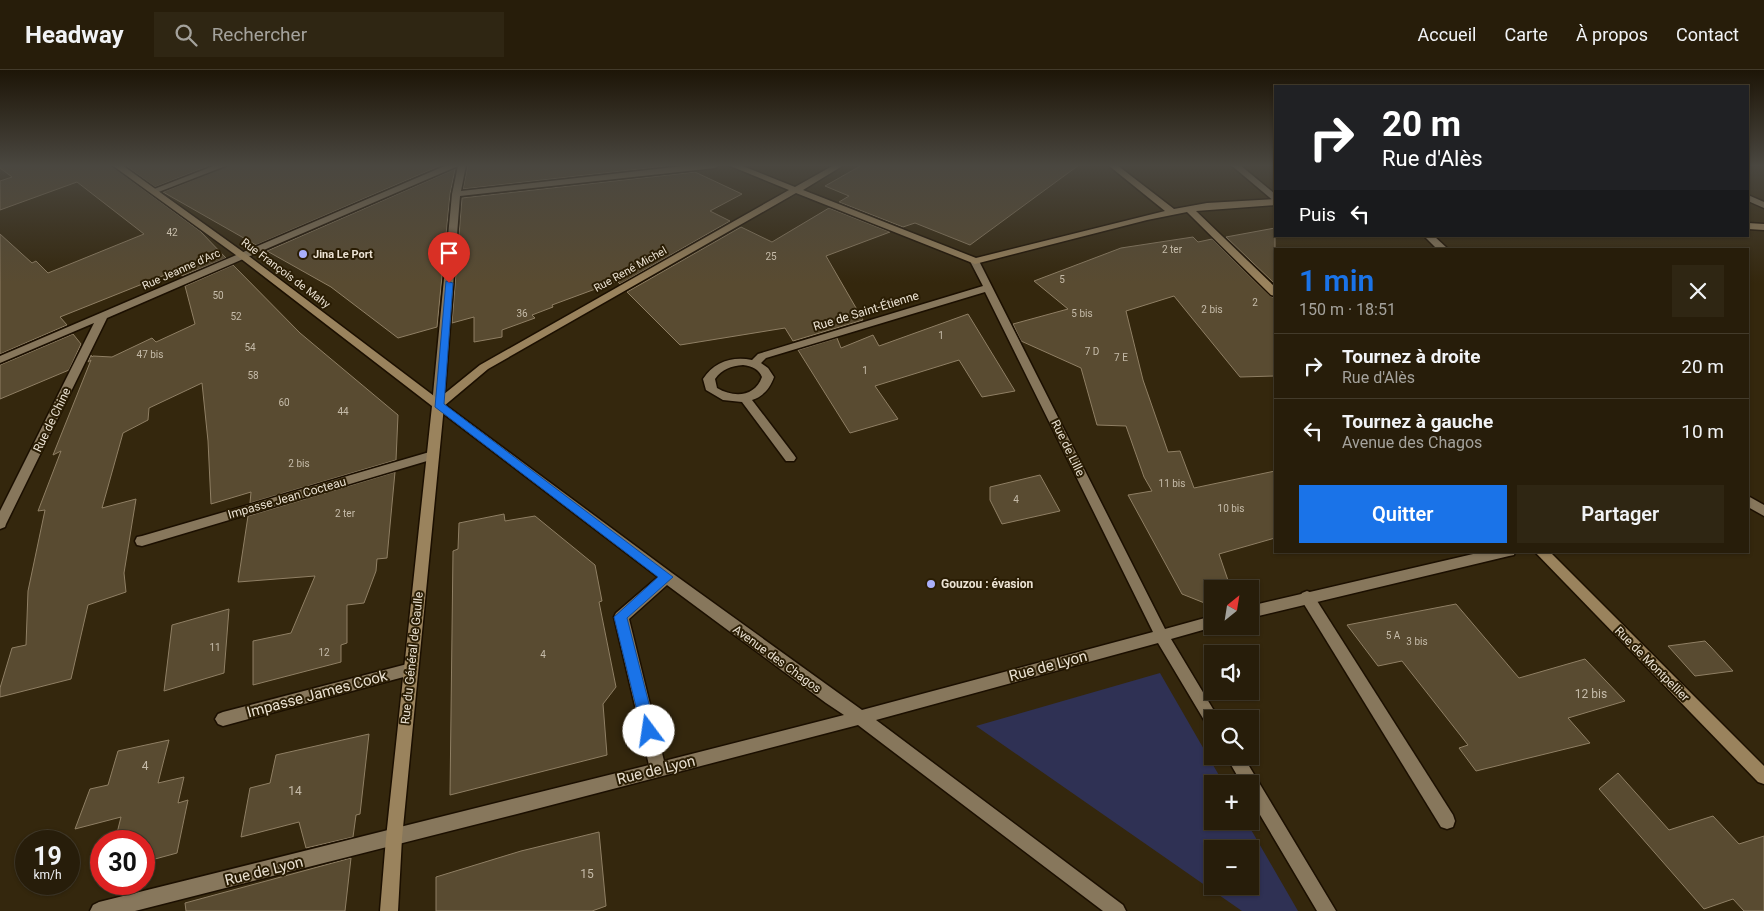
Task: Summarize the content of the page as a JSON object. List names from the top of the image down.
{
  "streets": {
    "street": [
      "Rue Jeanne d'Arc",
      "Rue René Michel",
      "Rue François de Mahy",
      "Rue de Saint-Étienne",
      "Rue de Chine",
      "Rue de Lille",
      "Impasse Jean Cocteau",
      "Rue du Général de Gaulle",
      "Avenue des Chagos",
      "Rue de Montpellier",
      "Rue de Lyon",
      "Impasse James Cook"
    ]
  },
  "crossings": [
    ["Rue Jeanne d'Arc", "Rue François de Mahy"],
    ["Rue Jeanne d'Arc", "Rue de Chine"],
    ["Rue René Michel", "Rue François de Mahy"],
    ["Rue René Michel", "Rue du Général de Gaulle"],
    ["Rue René Michel", "Avenue des Chagos"],
    ["Rue François de Mahy", "Rue du Général de Gaulle"],
    ["Rue François de Mahy", "Avenue des Chagos"],
    ["Rue de Saint-Étienne", "Rue de Lille"],
    ["Rue de Lille", "Rue de Lyon"],
    ["Impasse Jean Cocteau", "Rue du Général de Gaulle"],
    ["Rue du Général de Gaulle", "Avenue des Chagos"],
    ["Rue du Général de Gaulle", "Rue de Lyon"],
    ["Rue du Général de Gaulle", "Impasse James Cook"],
    ["Avenue des Chagos", "Rue de Lyon"]
  ],
  "places": ["Jina Le Port", "Gouzou : évasion"],
  "house_numbers": [
    "42",
    "2 ter",
    "25",
    "5",
    "50",
    "2",
    "2 bis",
    "36",
    "5 bis",
    "52",
    "1",
    "54",
    "7 D",
    "47 bis",
    "7 E",
    "1",
    "58",
    "60",
    "44",
    "2 bis",
    "11 bis",
    "4",
    "10 bis",
    "2 ter",
    "5 A",
    "3 bis",
    "11",
    "12",
    "4",
    "12 bis",
    "4",
    "14",
    "15"
  ],
  "north": "top right",
  "page": {
    "header": "Headway",
    "search": "Rechercher",
    "nav": [
      "Accueil",
      "Carte",
      "À propos",
      "Contact"
    ],
    "turn": ["20 m", "Rue d'Alès"],
    "then": "Puis",
    "heading": ["1 min", "150 m · 18:51"],
    "list": [
      {
        "name": "Tournez à droite",
        "note": "Rue d'Alès",
        "value": "20 m"
      },
      {
        "name": "Tournez à gauche",
        "note": "Avenue des Chagos",
        "value": "10 m"
      }
    ],
    "buttons": ["Quitter", "Partager"],
    "map_buttons": ["+", "−"],
    "speed": "19 km/h",
    "limit": "30"
  }
}
